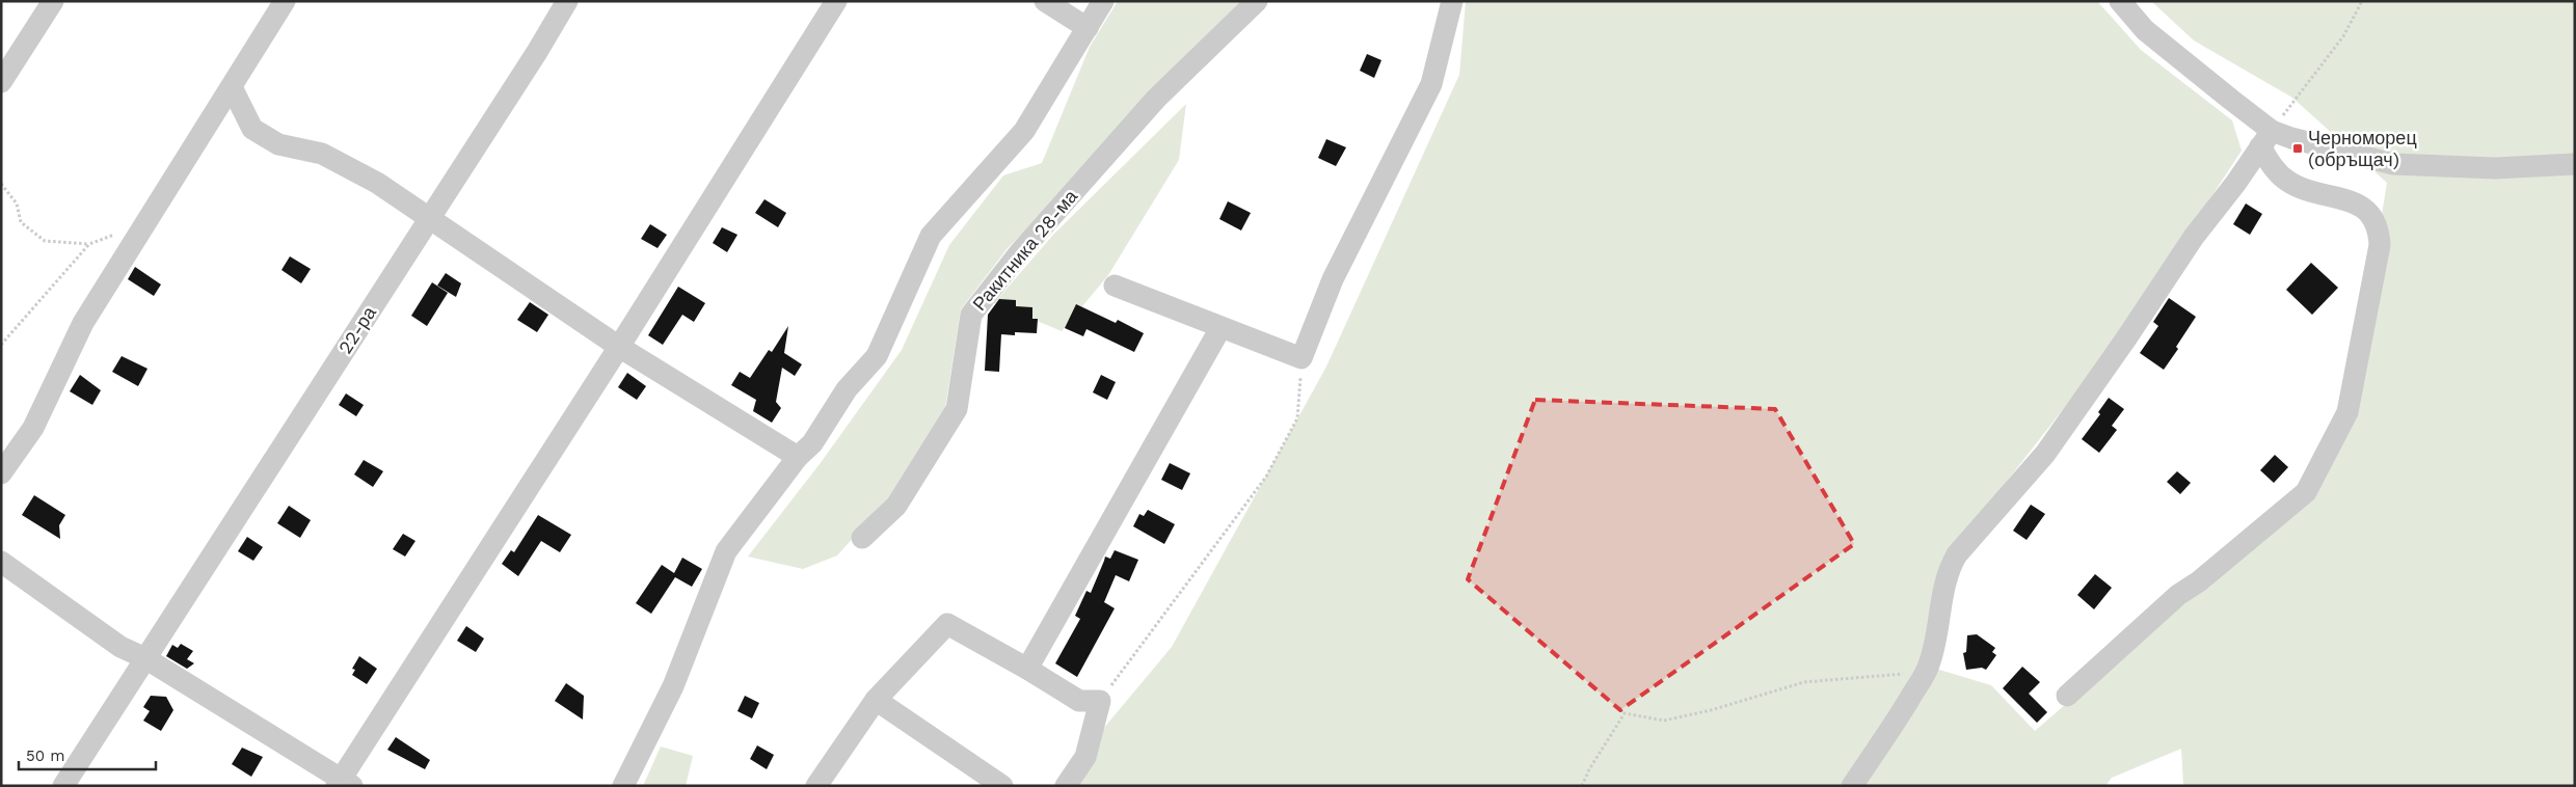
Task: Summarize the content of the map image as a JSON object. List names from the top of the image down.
{
  "streets": {
    "street": ["Ракитника 28-ма", "22-ра"]
  },
  "places": {
    "transit": ["Черноморец (обръщач)"]
  },
  "scale_bar": "50 m"
}
